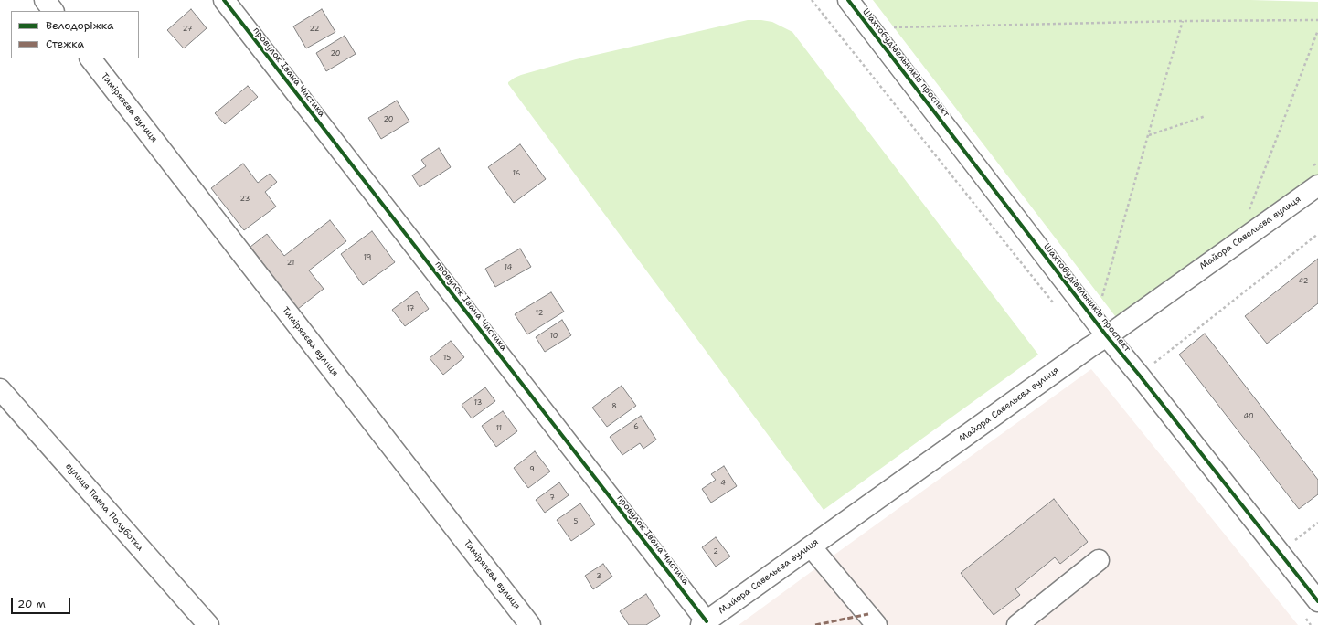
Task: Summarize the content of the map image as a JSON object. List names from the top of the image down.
{
  "streets": {
    "street": [
      "Шахтобудівельників проспект",
      "провулок Івана Чистика",
      "Тимірязєва вулиця",
      "Майора Савельєва вулиця",
      "вулиця Павла Полуботка"
    ]
  },
  "crossings": [
    ["Шахтобудівельників проспект", "Майора Савельєва вулиця"],
    ["провулок Івана Чистика", "Майора Савельєва вулиця"]
  ],
  "house_numbers": [
    "27",
    "22",
    "20",
    "20",
    "16",
    "23",
    "19",
    "21",
    "14",
    "42",
    "17",
    "12",
    "10",
    "15",
    "13",
    "8",
    "40",
    "6",
    "11",
    "9",
    "4",
    "7",
    "5",
    "2",
    "3"
  ],
  "legend": ["Велодоріжка", "Стежка"],
  "scale_bar": "20 m"
}
